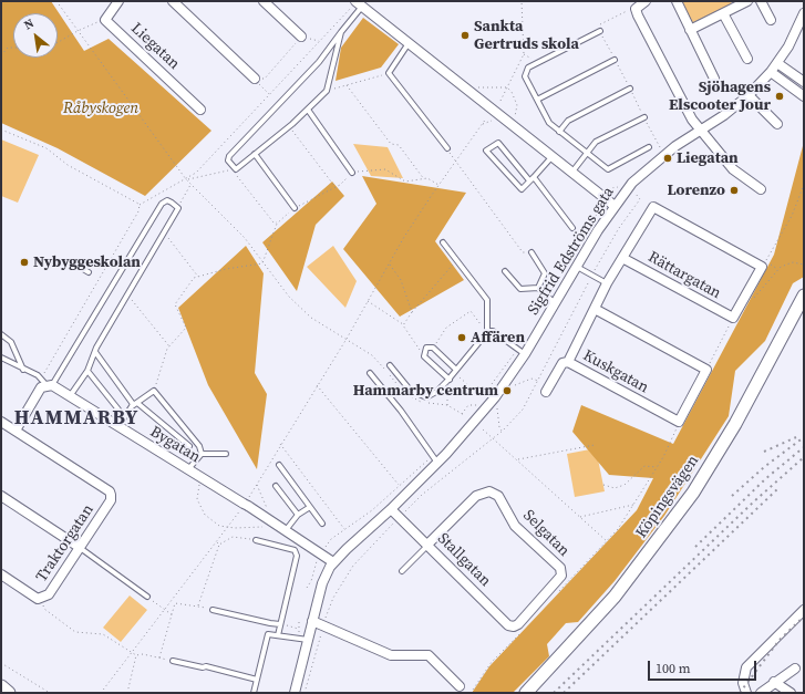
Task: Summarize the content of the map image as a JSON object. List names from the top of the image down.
{
  "streets": {
    "main road": ["Köpingsvägen"],
    "street": [
      "Liegatan",
      "Sigfrid Edströms gata",
      "Rättargatan",
      "Kuskgatan",
      "Bygatan",
      "Selgatan",
      "Traktorgatan",
      "Stallgatan"
    ]
  },
  "crossings": [
    ["Sigfrid Edströms gata", "Bygatan"],
    ["Sigfrid Edströms gata", "Stallgatan"],
    ["Rättargatan", "Kuskgatan"],
    ["Selgatan", "Stallgatan"]
  ],
  "districts": ["HAMMARBY"],
  "parks": ["Råbyskogen"],
  "places": [
    "Sankta Gertruds skola",
    "Sjöhagens Elscooter Jour",
    "Liegatan",
    "Lorenzo",
    "Nybyggeskolan",
    "Affären",
    "Hammarby centrum"
  ],
  "scale_bar": "100 m",
  "north": "top left"
}
